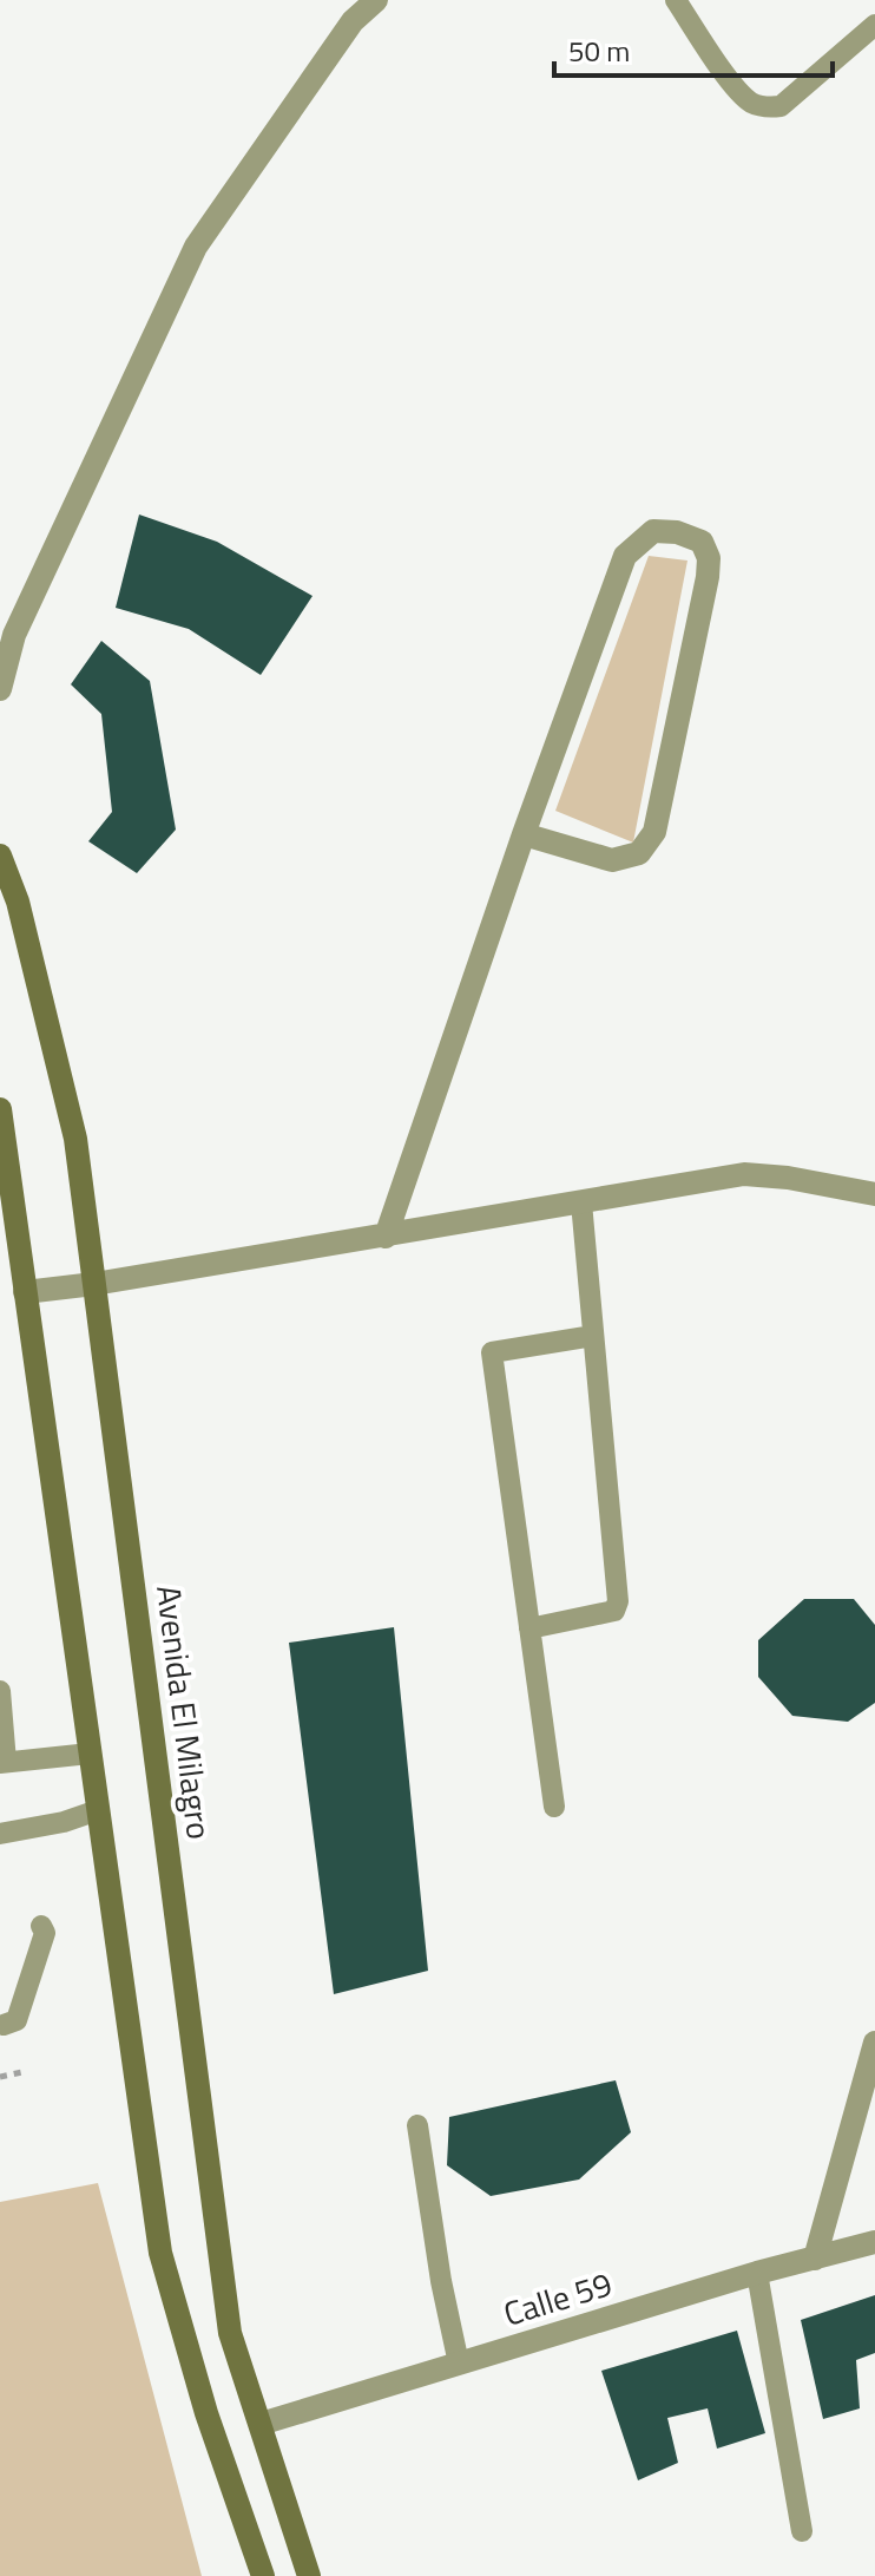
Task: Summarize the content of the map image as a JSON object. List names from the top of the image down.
{
  "streets": {
    "main road": ["Avenida El Milagro"],
    "street": ["Calle 59"]
  },
  "crossings": [
    ["Avenida El Milagro", "Calle 59"]
  ],
  "scale_bar": "50 m"
}
